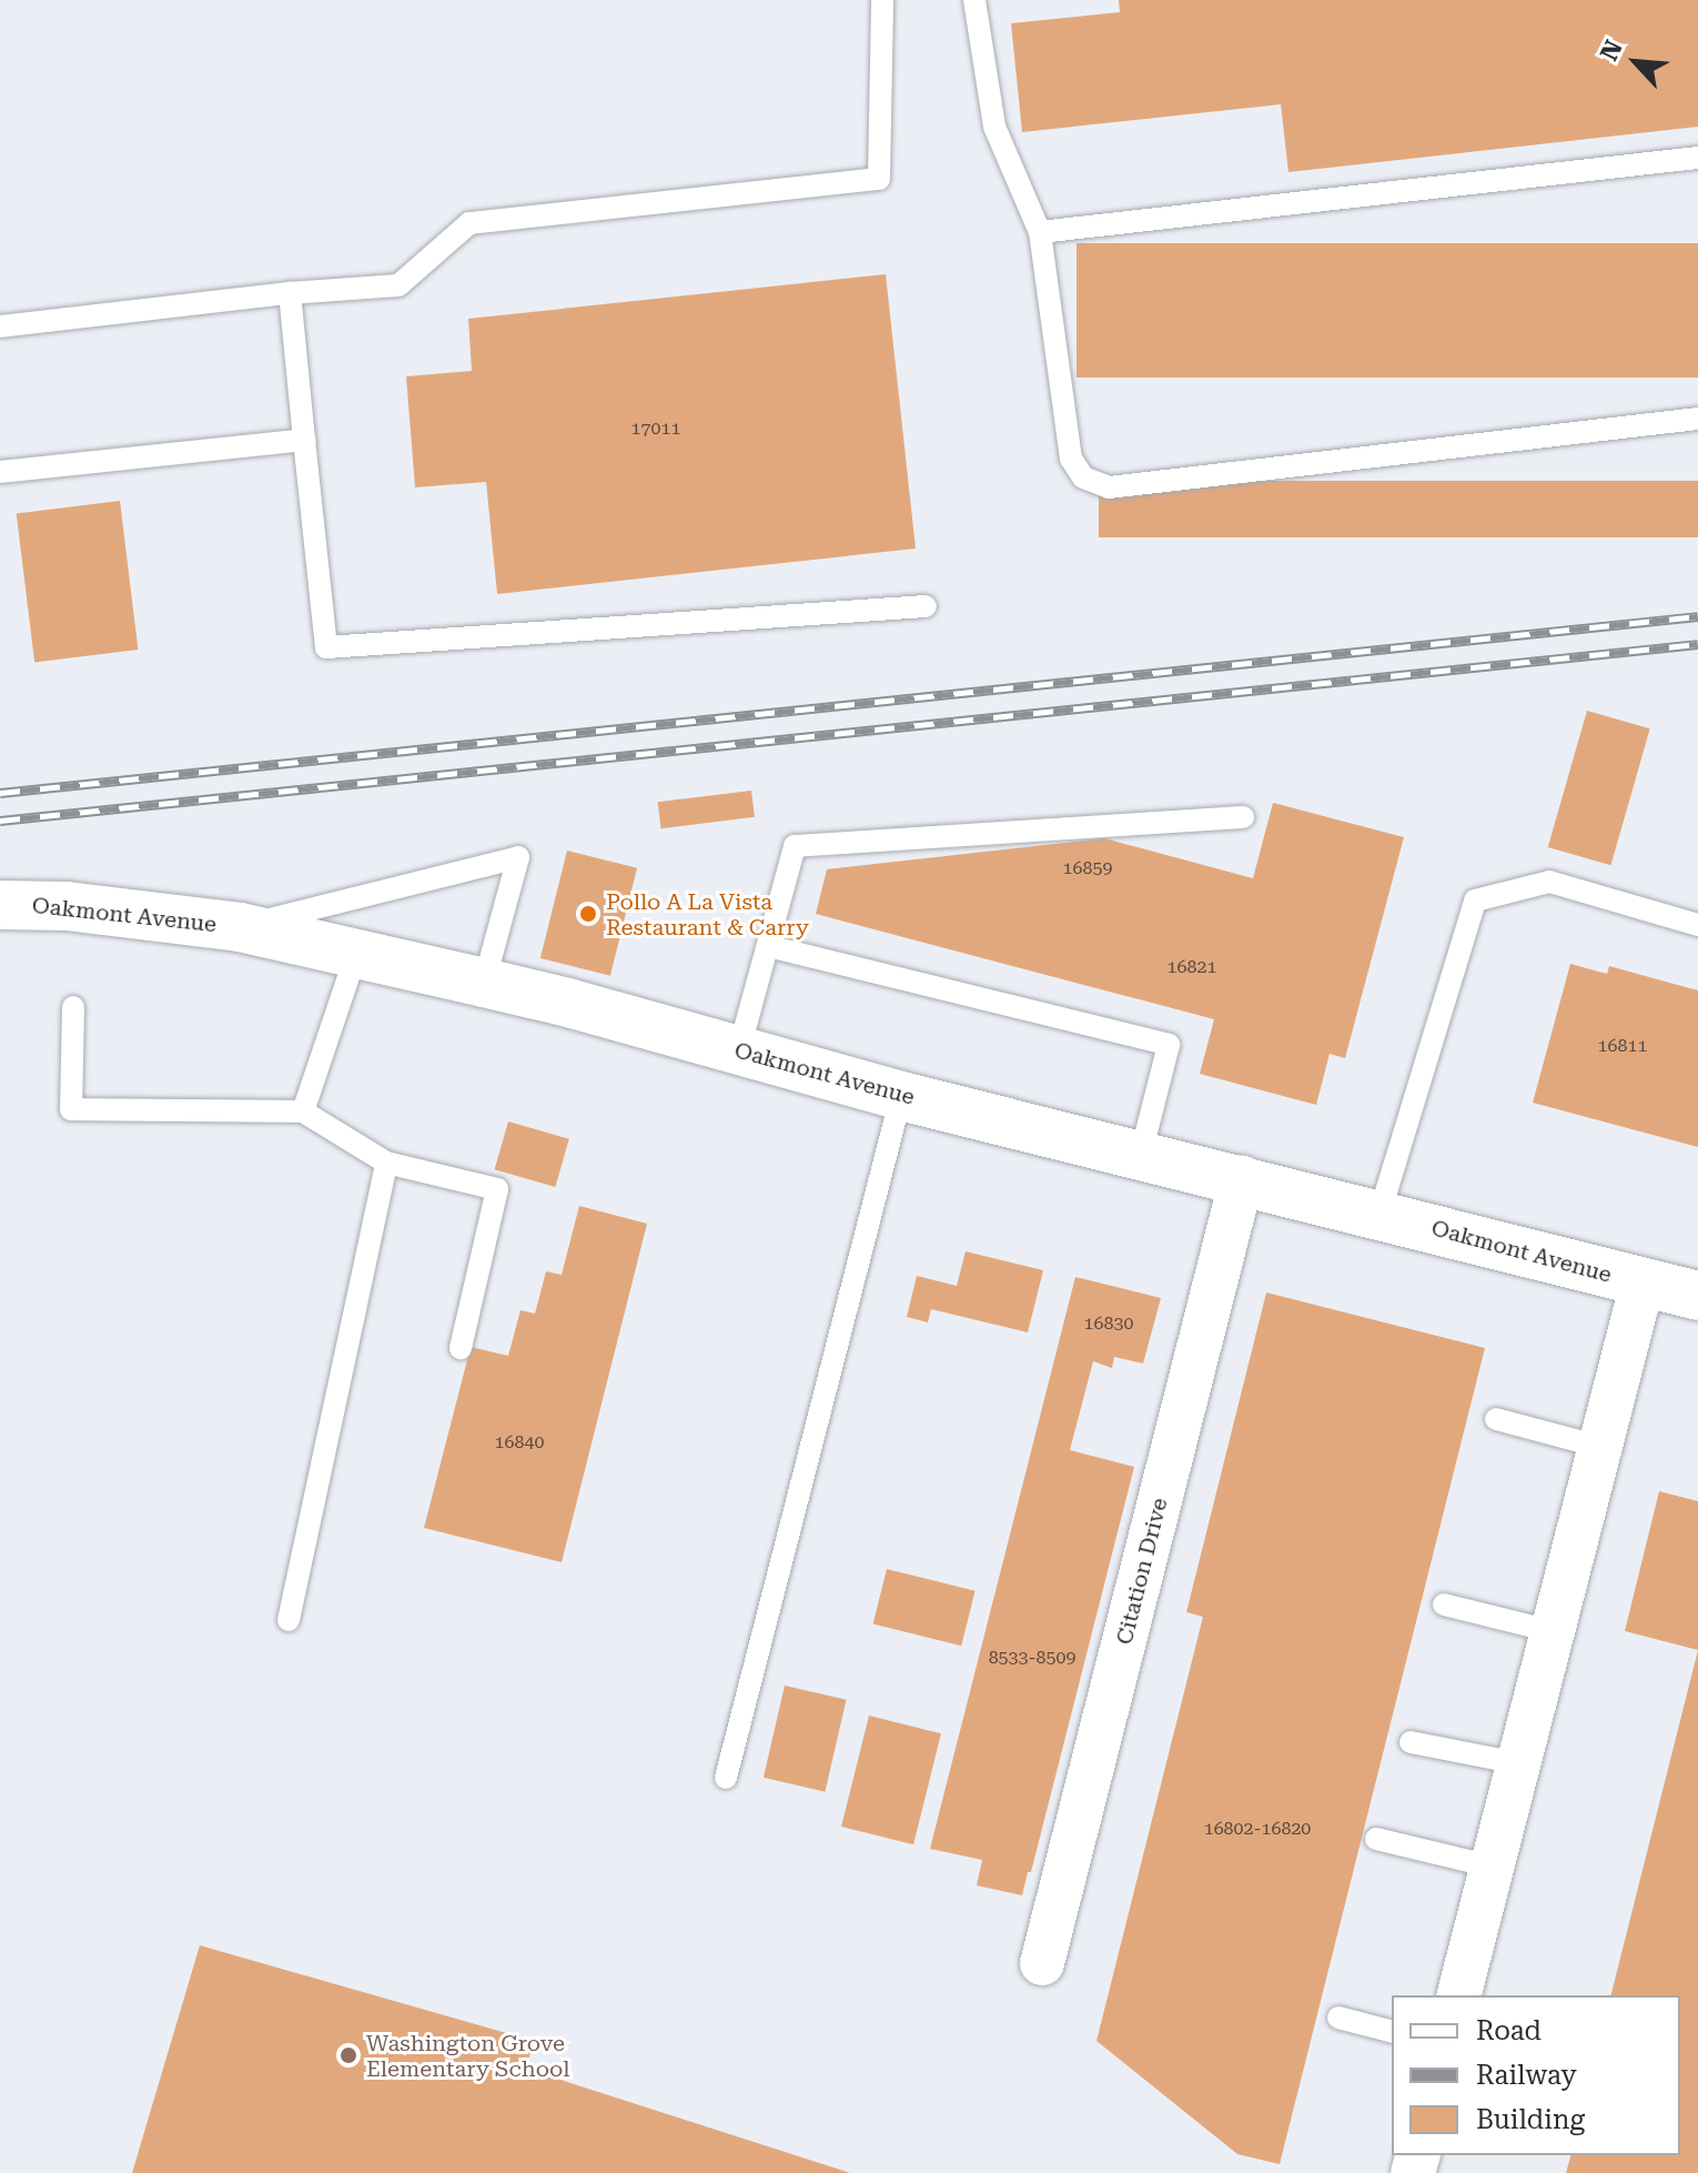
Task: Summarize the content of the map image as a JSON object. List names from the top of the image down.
{
  "streets": {
    "street": ["Oakmont Avenue", "Citation Drive"]
  },
  "crossings": [
    ["Oakmont Avenue", "Citation Drive"]
  ],
  "places": ["Pollo A La Vista Restaurant & Carry", "Washington Grove Elementary School"],
  "house_numbers": [
    "17011",
    "16859",
    "16821",
    "16811",
    "16830",
    "16840",
    "8533-8509",
    "16802-16820"
  ],
  "legend": ["Road", "Railway", "Building"],
  "north": "top left"
}
